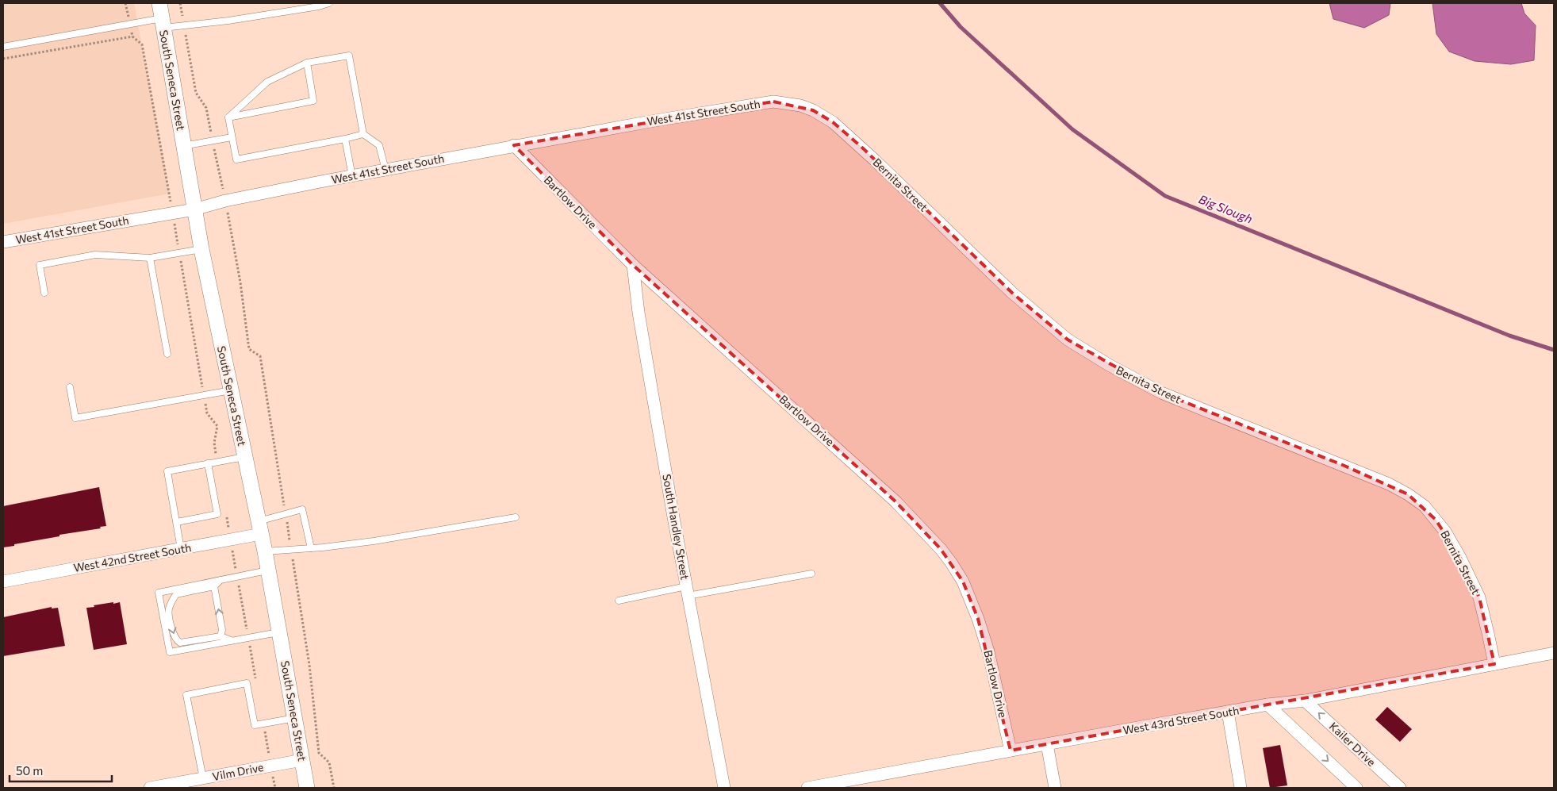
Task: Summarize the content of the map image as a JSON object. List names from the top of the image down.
{
  "streets": {
    "street": [
      "South Seneca Street",
      "West 41st Street South",
      "Bernita Street",
      "Bartlow Drive",
      "South Handley Street",
      "West 42nd Street South",
      "West 43rd Street South",
      "Kailer Drive",
      "Vilm Drive"
    ]
  },
  "crossings": [
    ["South Seneca Street", "West 41st Street South"],
    ["South Seneca Street", "West 42nd Street South"],
    ["South Seneca Street", "Vilm Drive"],
    ["West 41st Street South", "Bernita Street"],
    ["West 41st Street South", "Bartlow Drive"],
    ["Bernita Street", "West 43rd Street South"],
    ["Bartlow Drive", "South Handley Street"],
    ["Bartlow Drive", "West 43rd Street South"],
    ["West 43rd Street South", "Kailer Drive"]
  ],
  "water": ["Big Slough"],
  "scale_bar": "50 m"
}
